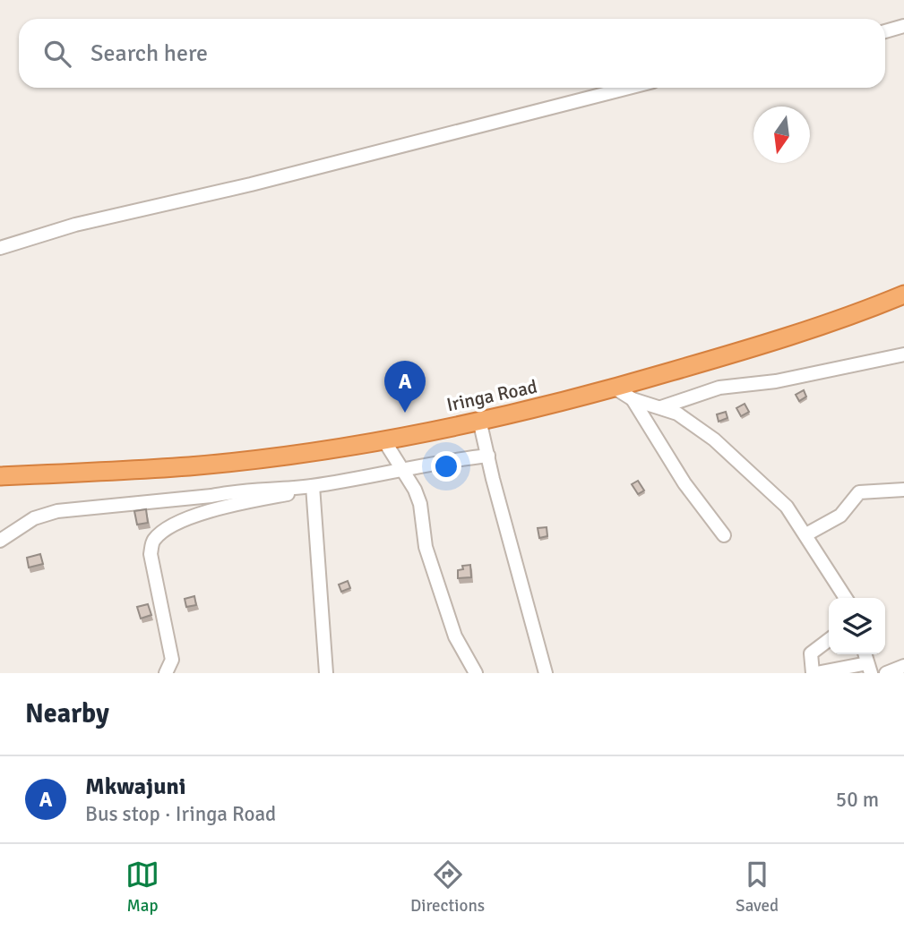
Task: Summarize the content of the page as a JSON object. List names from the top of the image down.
{
  "streets": {
    "highway": ["Iringa Road"]
  },
  "north": "bottom",
  "page": {
    "search": "Search here",
    "pins": "A",
    "heading": "Nearby",
    "list": [
      {
        "mark": "A",
        "name": "Mkwajuni",
        "note": "Bus stop · Iringa Road",
        "value": "50 m"
      }
    ],
    "nav": ["Map", "Directions", "Saved"]
  }
}
